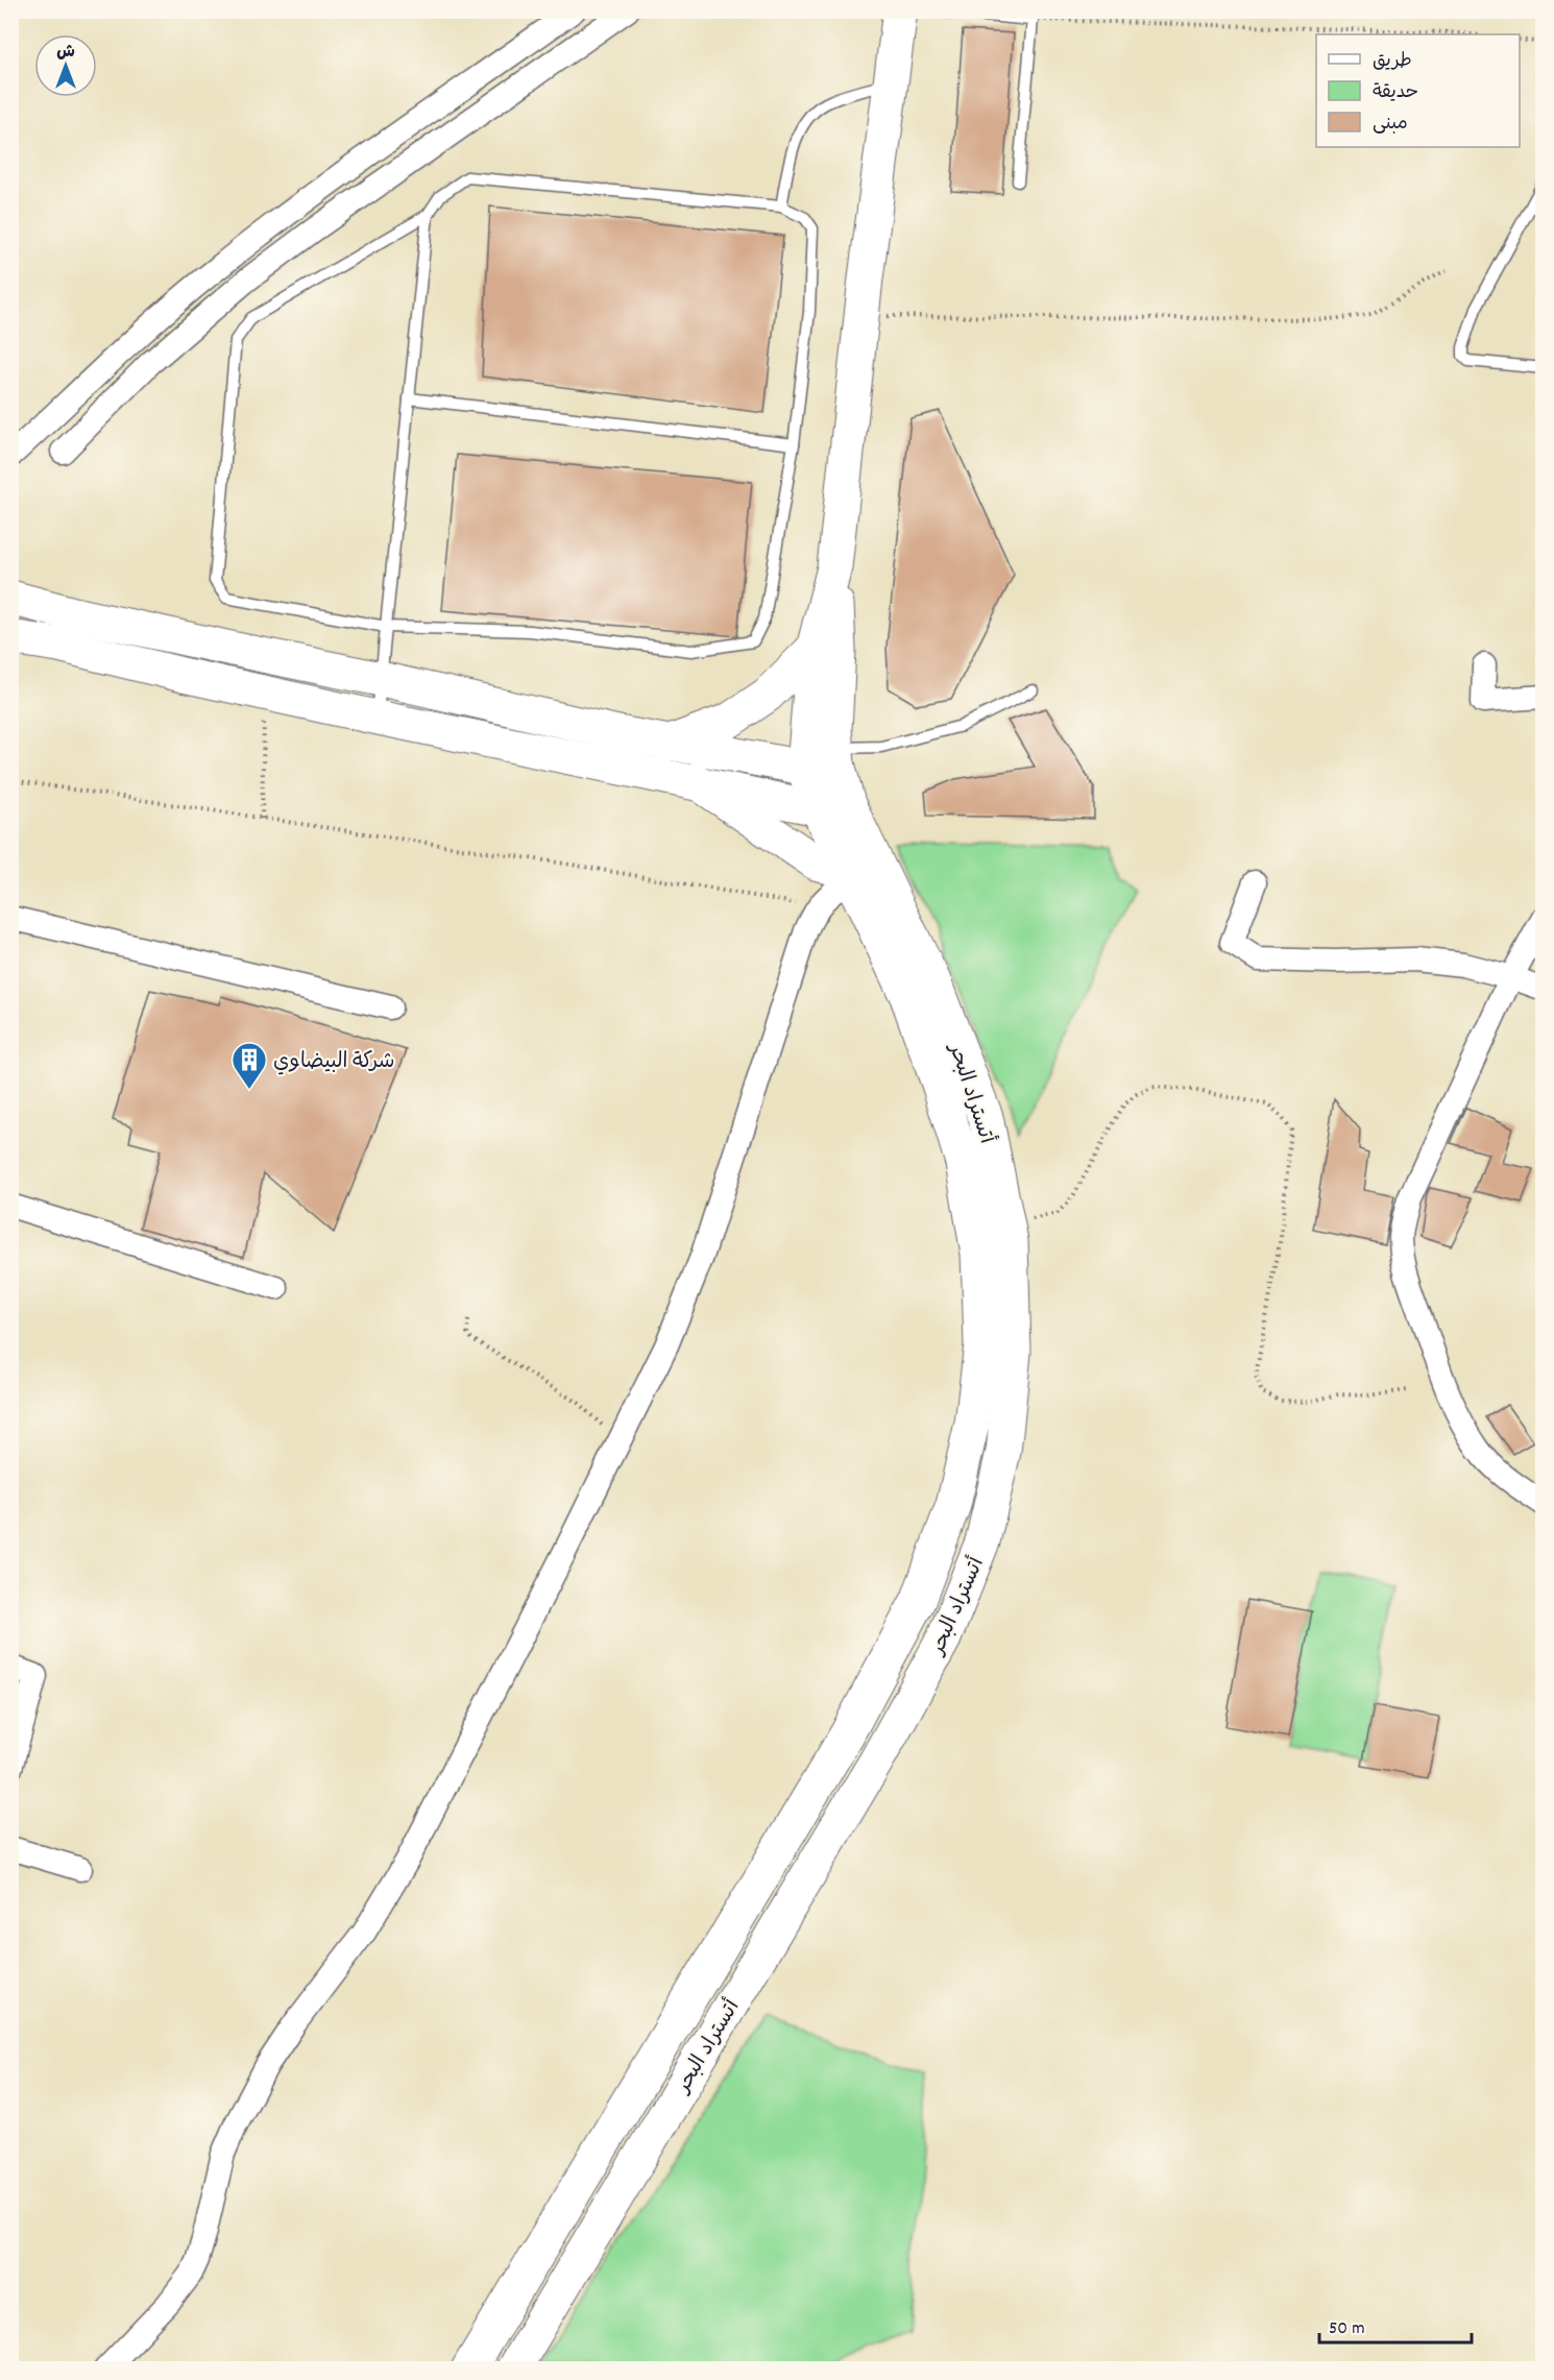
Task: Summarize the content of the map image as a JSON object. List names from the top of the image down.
{
  "streets": {
    "main road": ["أتستراد البحر"]
  },
  "places": {
    "building": ["شركة البيضاوي"]
  },
  "legend": ["طريق", "حديقة", "مبنى"],
  "scale_bar": "50 m",
  "north": "top"
}
